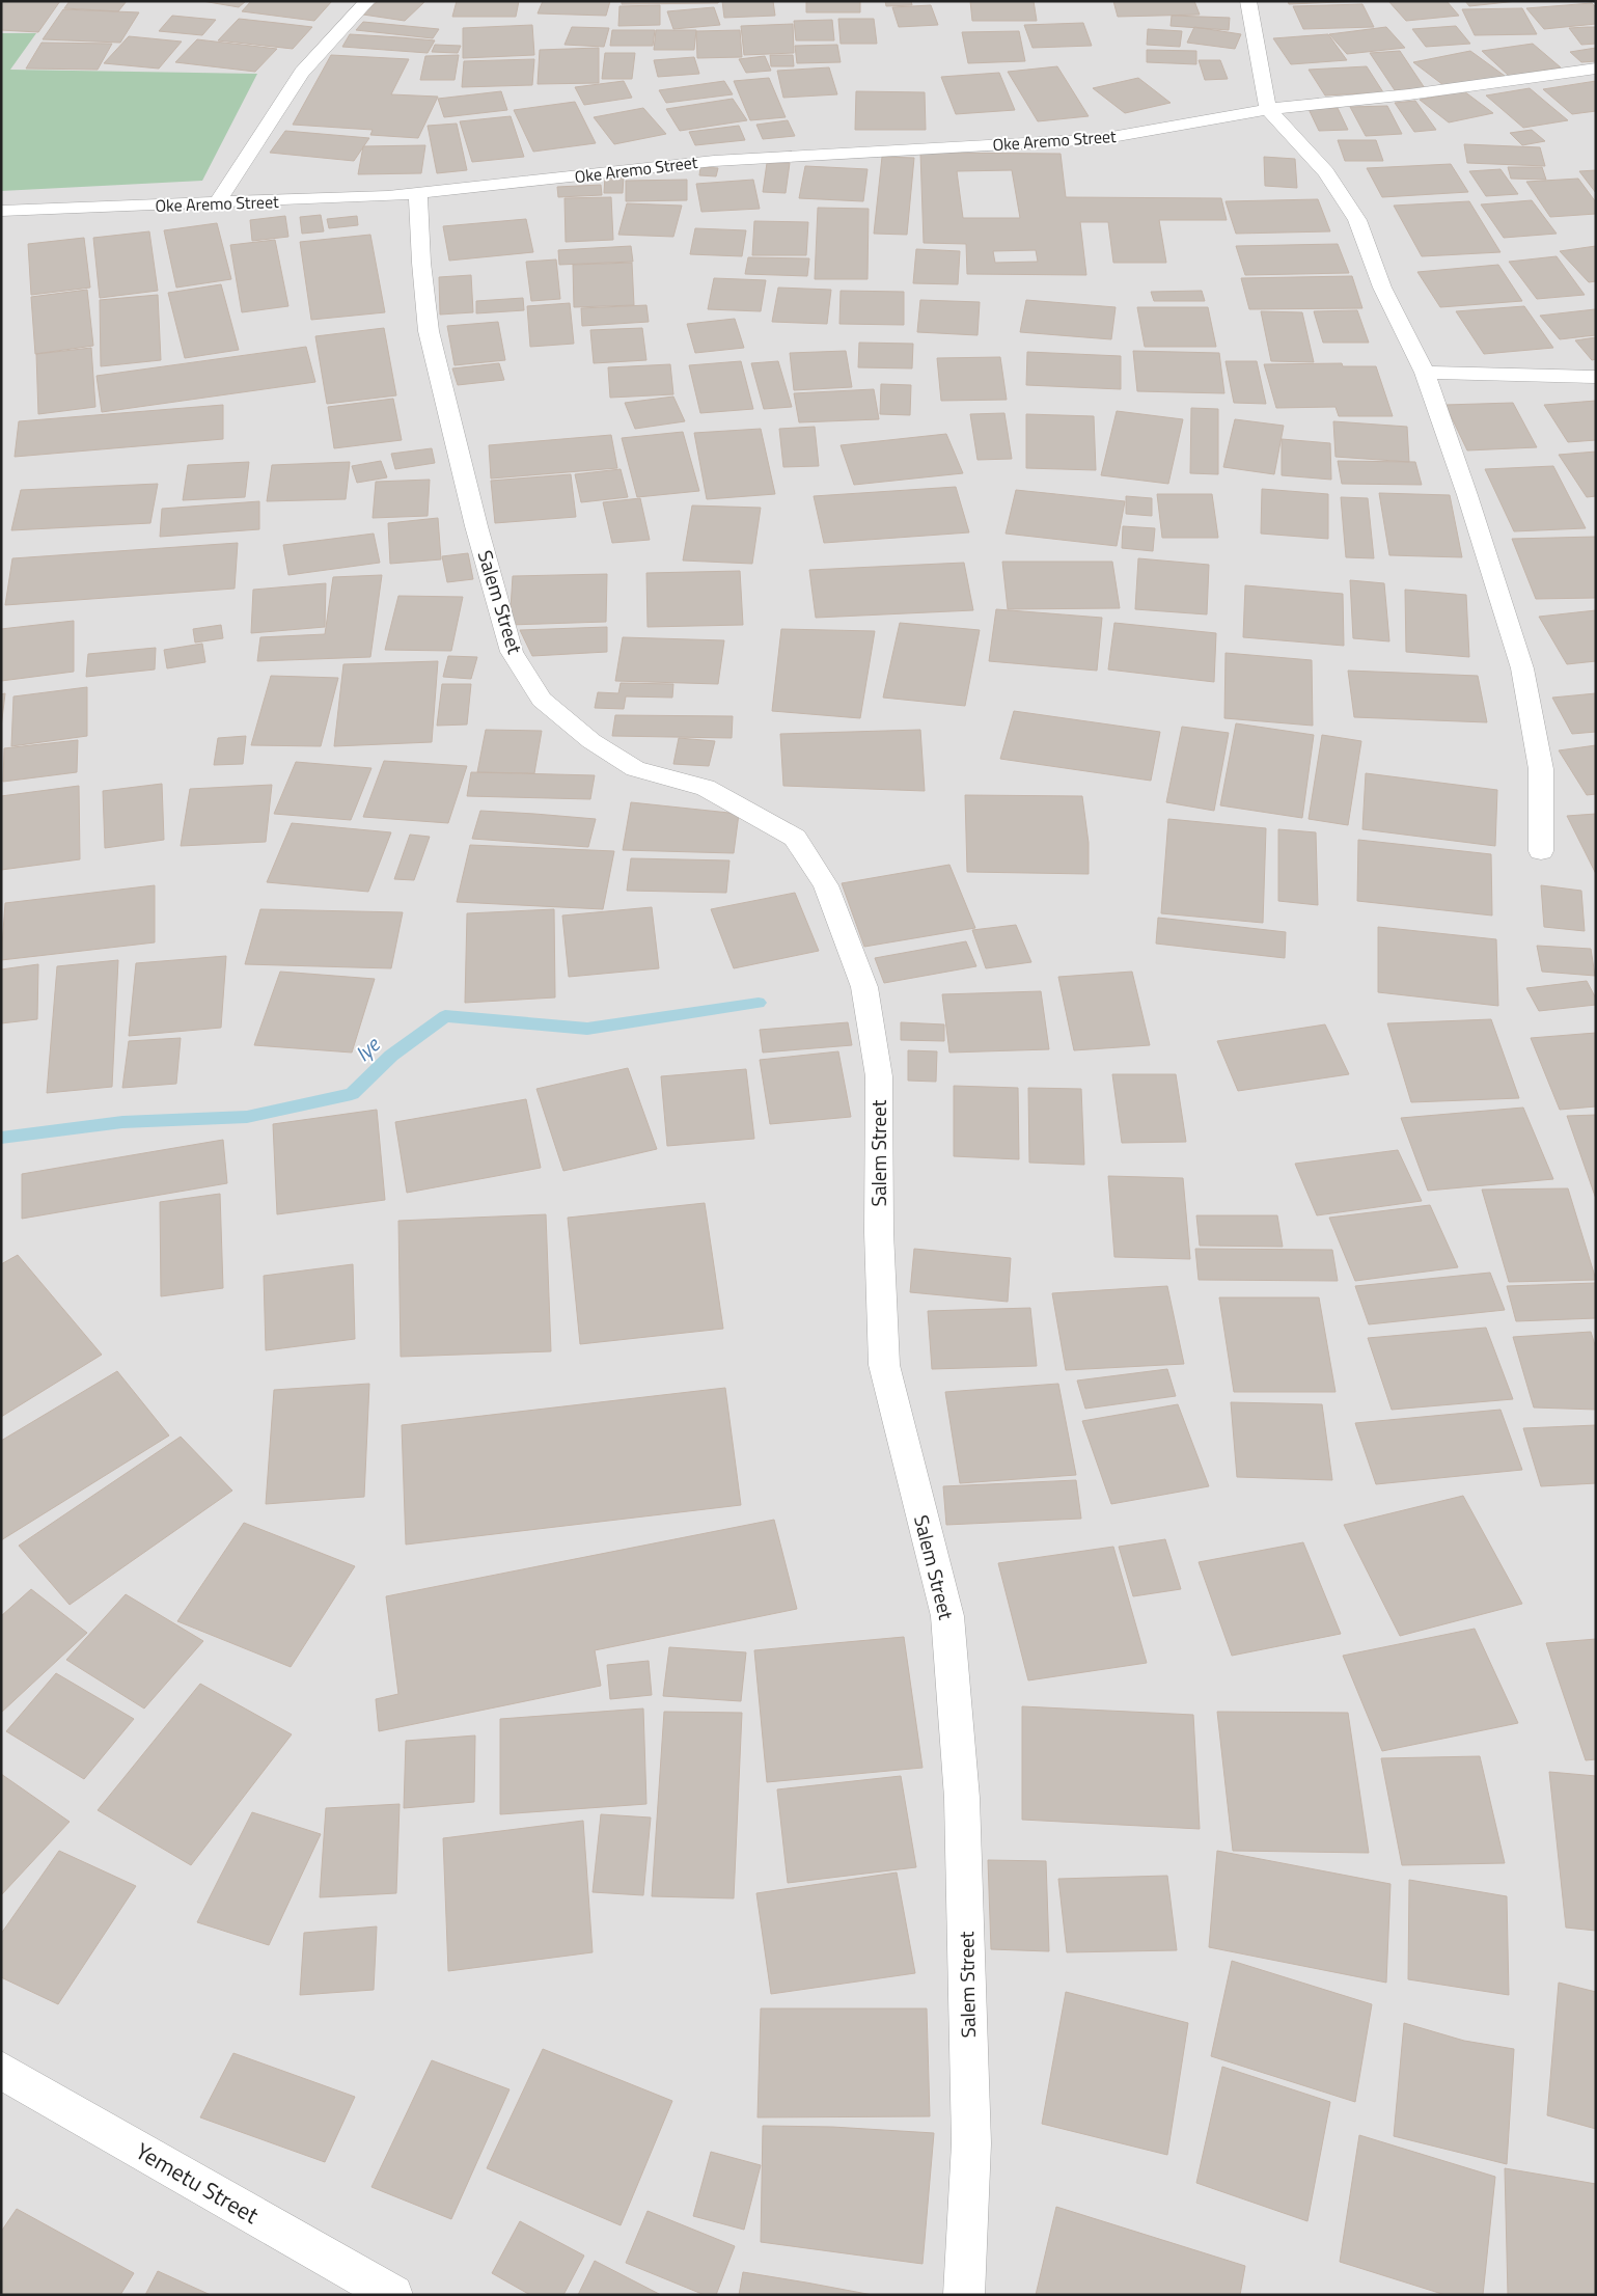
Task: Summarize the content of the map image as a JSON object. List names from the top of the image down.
{
  "streets": {
    "street": ["Oke Aremo Street", "Salem Street", "Yemetu Street"]
  },
  "crossings": [
    ["Oke Aremo Street", "Salem Street"]
  ],
  "water": ["Iye"]
}
